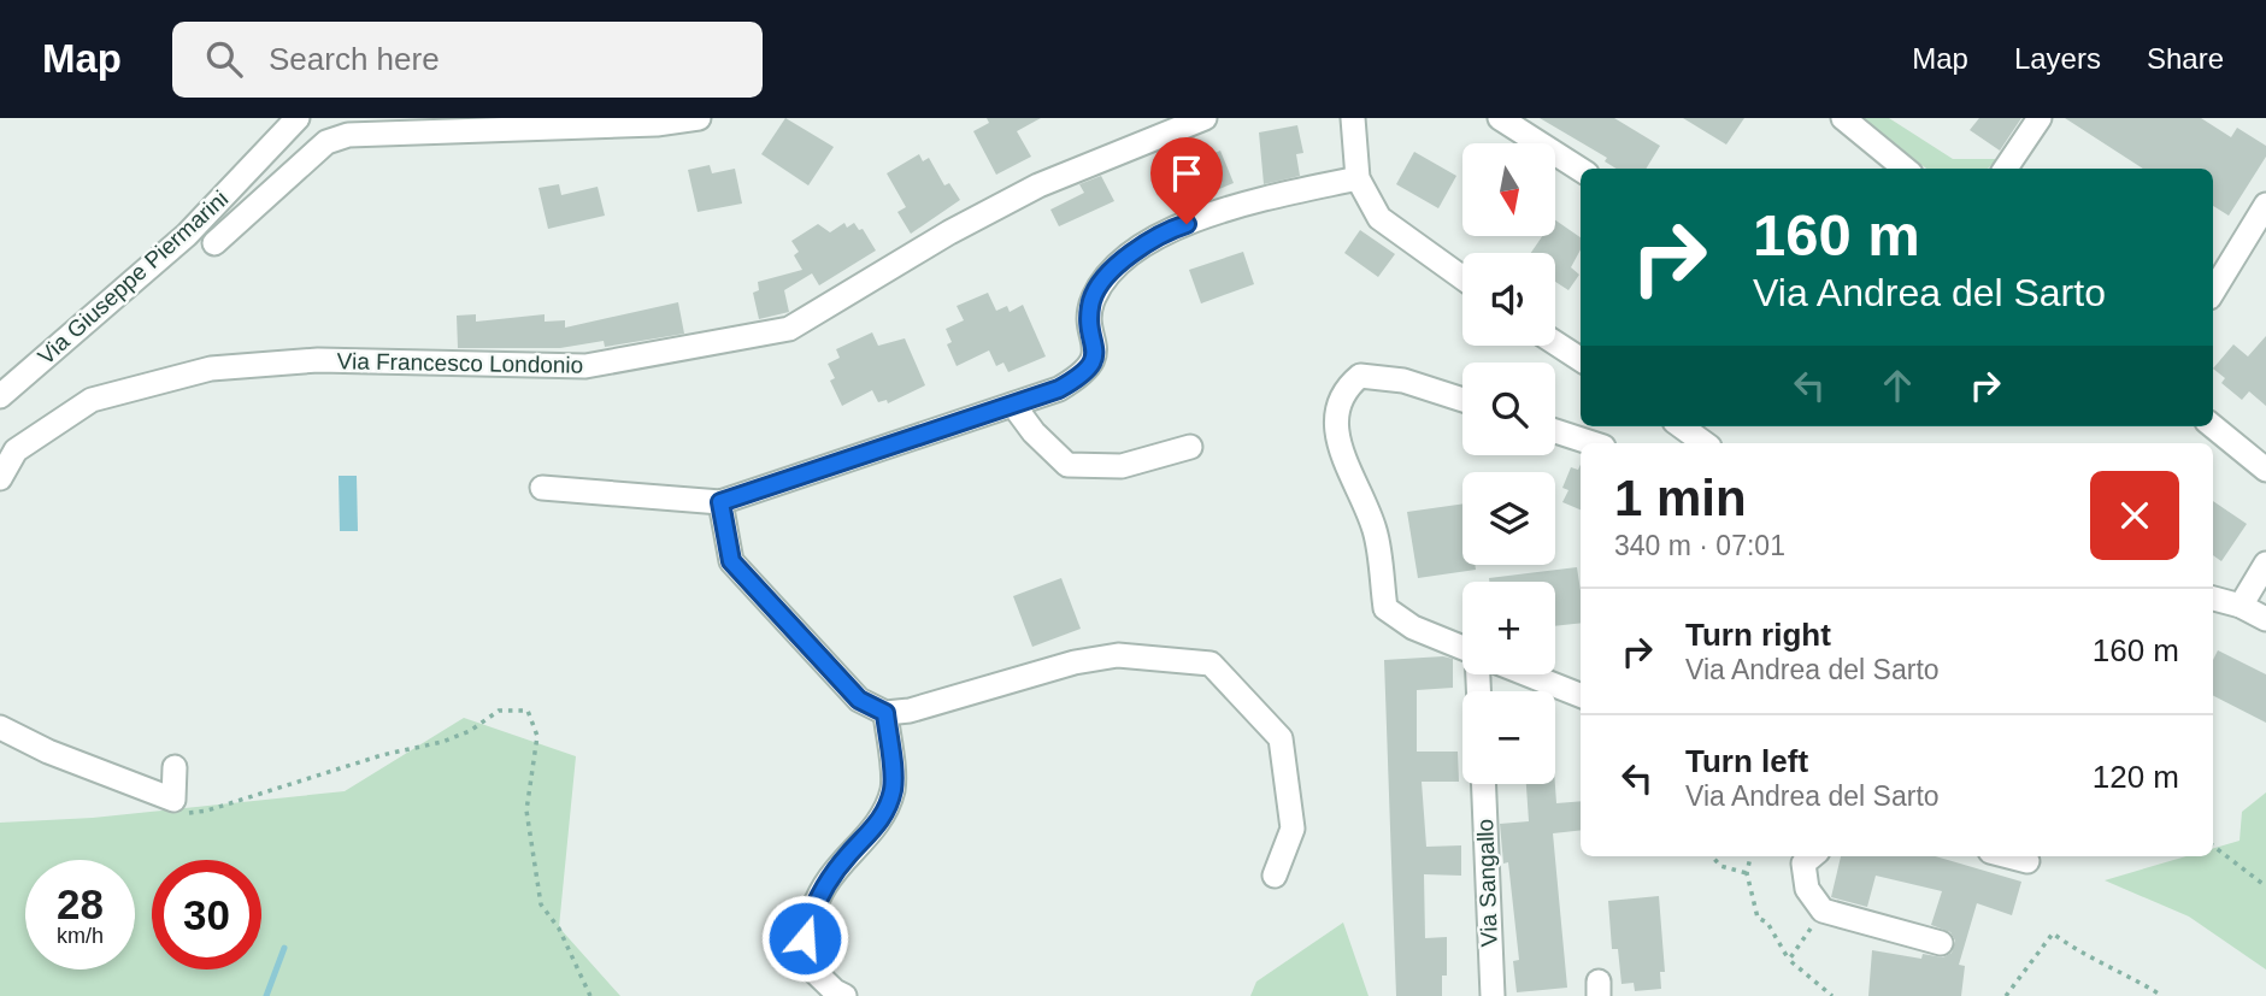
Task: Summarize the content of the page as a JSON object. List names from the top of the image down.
{
  "streets": {
    "street": ["Via Giuseppe Piermarini", "Via Francesco Londonio", "Via Sangallo"]
  },
  "north": "bottom",
  "page": {
    "header": "Map",
    "search": "Search here",
    "nav": ["Map", "Layers", "Share"],
    "map_buttons": ["+", "−"],
    "turn": ["160 m", "Via Andrea del Sarto"],
    "heading": ["1 min", "340 m · 07:01"],
    "list": [
      {
        "name": "Turn right",
        "note": "Via Andrea del Sarto",
        "value": "160 m"
      },
      {
        "name": "Turn left",
        "note": "Via Andrea del Sarto",
        "value": "120 m"
      }
    ],
    "speed": "28 km/h",
    "limit": "30"
  }
}
